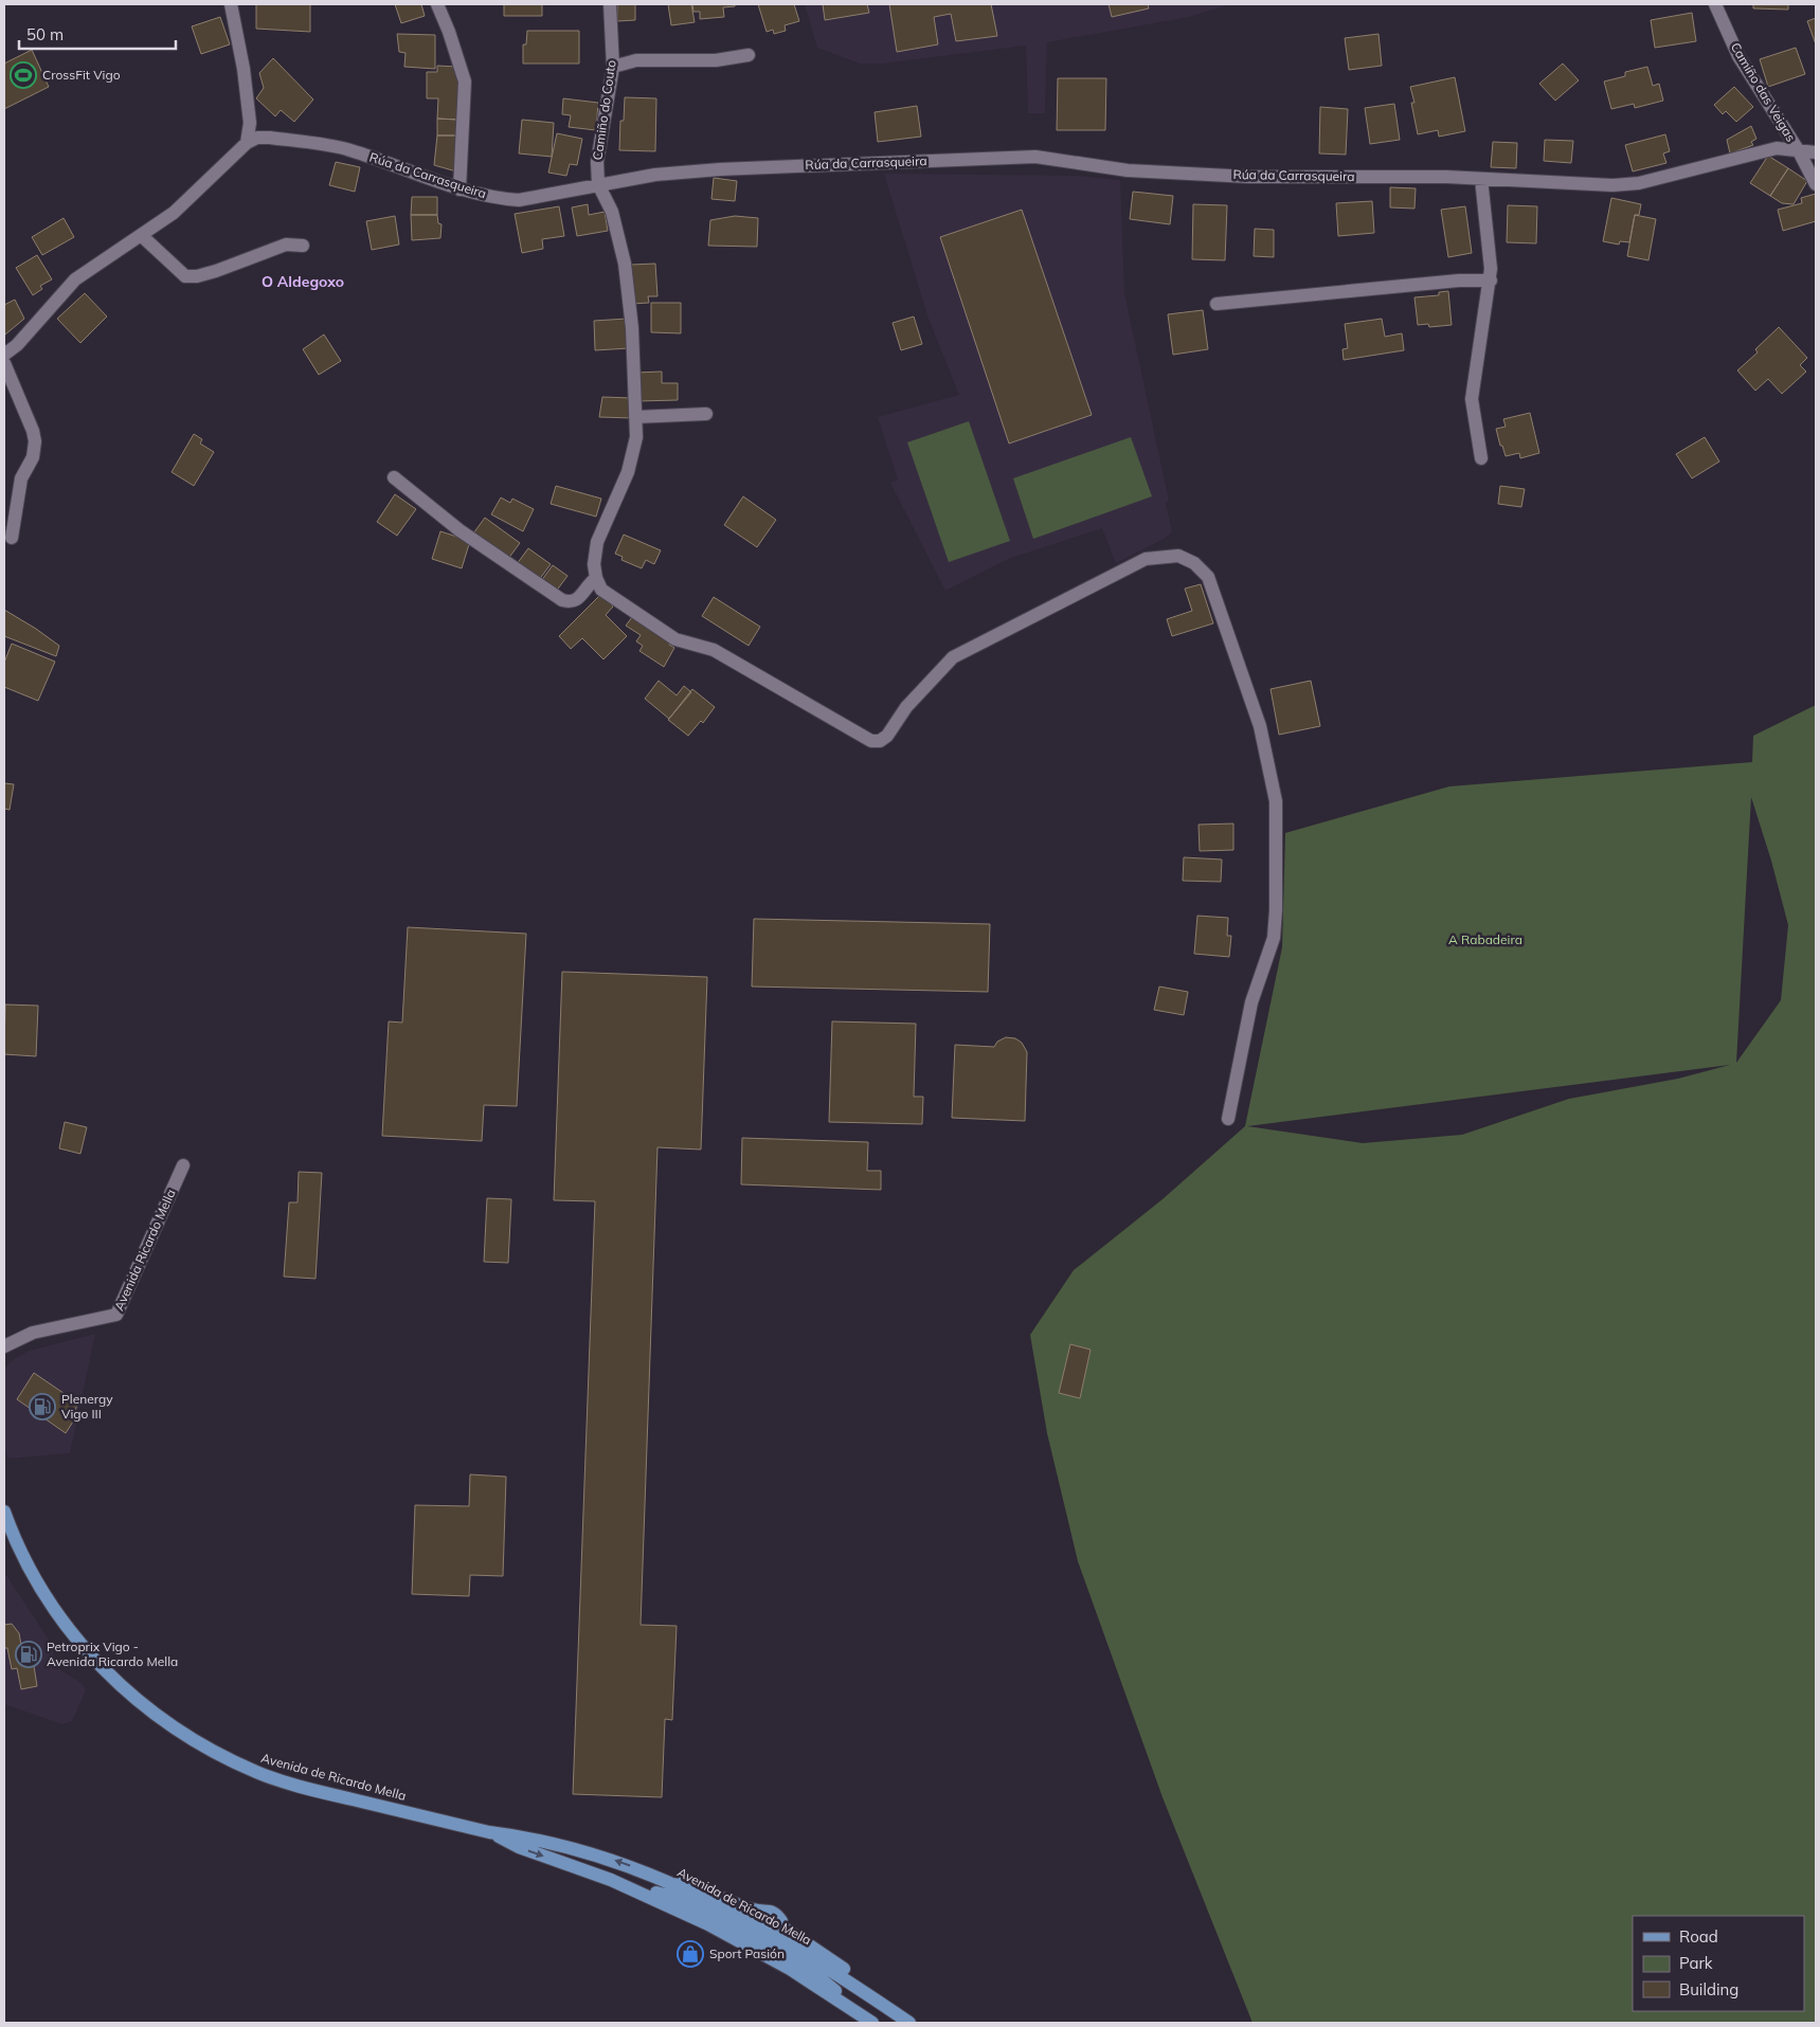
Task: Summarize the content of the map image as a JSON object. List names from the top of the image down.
{
  "streets": {
    "main road": ["Avenida de Ricardo Mella"],
    "street": [
      "Camiño das Veigas",
      "Camiño do Couto",
      "Rúa da Carrasqueira",
      "Avenida Ricardo Mella"
    ]
  },
  "crossings": [
    ["Camiño das Veigas", "Rúa da Carrasqueira"],
    ["Camiño do Couto", "Rúa da Carrasqueira"]
  ],
  "districts": ["O Aldegoxo"],
  "parks": ["A Rabadeira"],
  "places": {
    "sports": ["CrossFit Vigo"],
    "fuel station": ["Plenergy Vigo III", "Petroprix Vigo - Avenida Ricardo Mella"],
    "shop": ["Sport Pasión"]
  },
  "legend": ["Road", "Park", "Building"],
  "scale_bar": "50 m"
}
